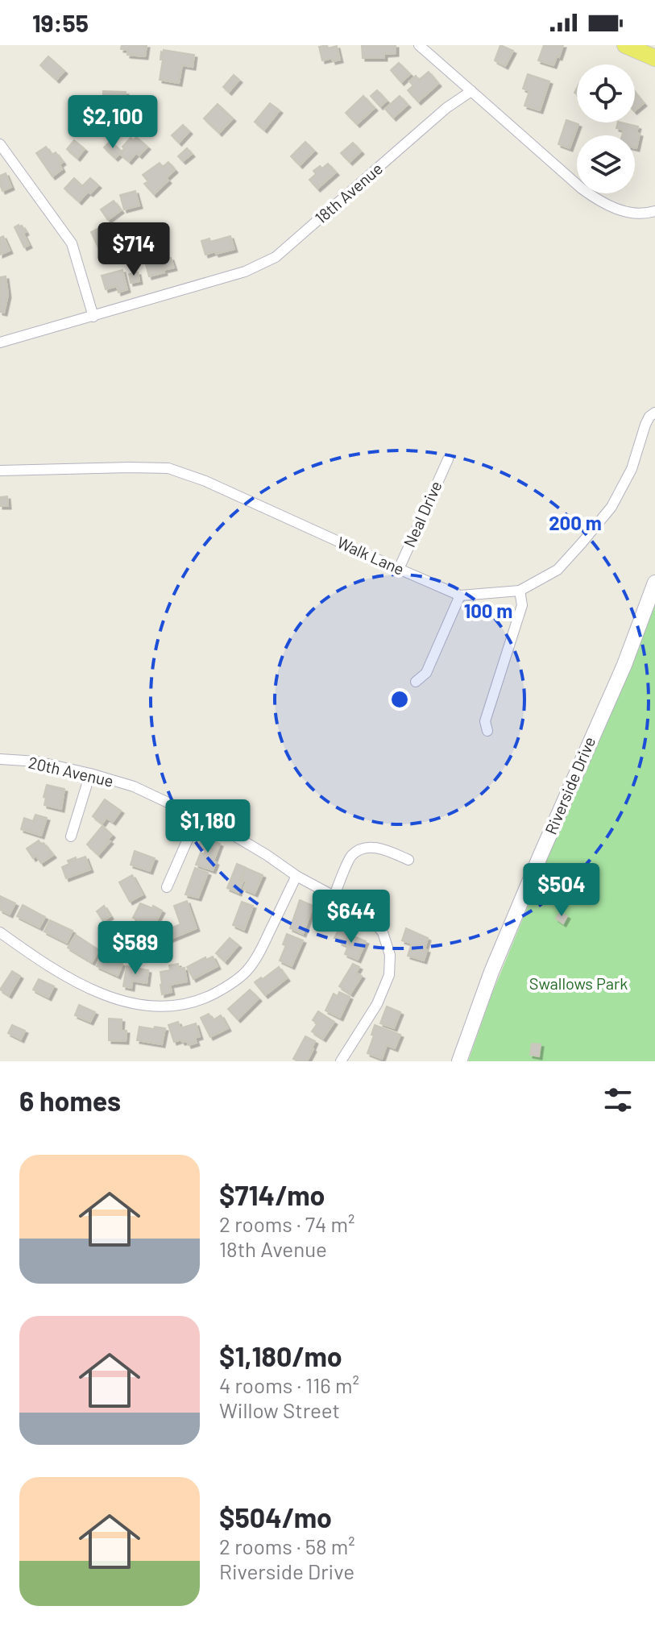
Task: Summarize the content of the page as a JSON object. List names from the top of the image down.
{
  "streets": {
    "main road": ["Riverside Drive"],
    "street": [
      "18th Avenue",
      "Neal Drive",
      "Walk Lane",
      "20th Avenue"
    ]
  },
  "crossings": [
    ["Neal Drive", "Walk Lane"]
  ],
  "parks": ["Swallows Park"],
  "page": {
    "status": "19:55",
    "price": [
      "$2,100",
      "$714",
      "$1,180",
      "$504",
      "$644",
      "$589"
    ],
    "heading": "6 homes",
    "list": [
      {
        "name": "$714/mo",
        "note": "2 rooms · 74 m² · 18th Avenue"
      },
      {
        "name": "$1,180/mo",
        "note": "4 rooms · 116 m² · Willow Street"
      },
      {
        "name": "$504/mo",
        "note": "2 rooms · 58 m² · Riverside Drive"
      }
    ]
  },
  "rings": ["200 m", "100 m"]
}
